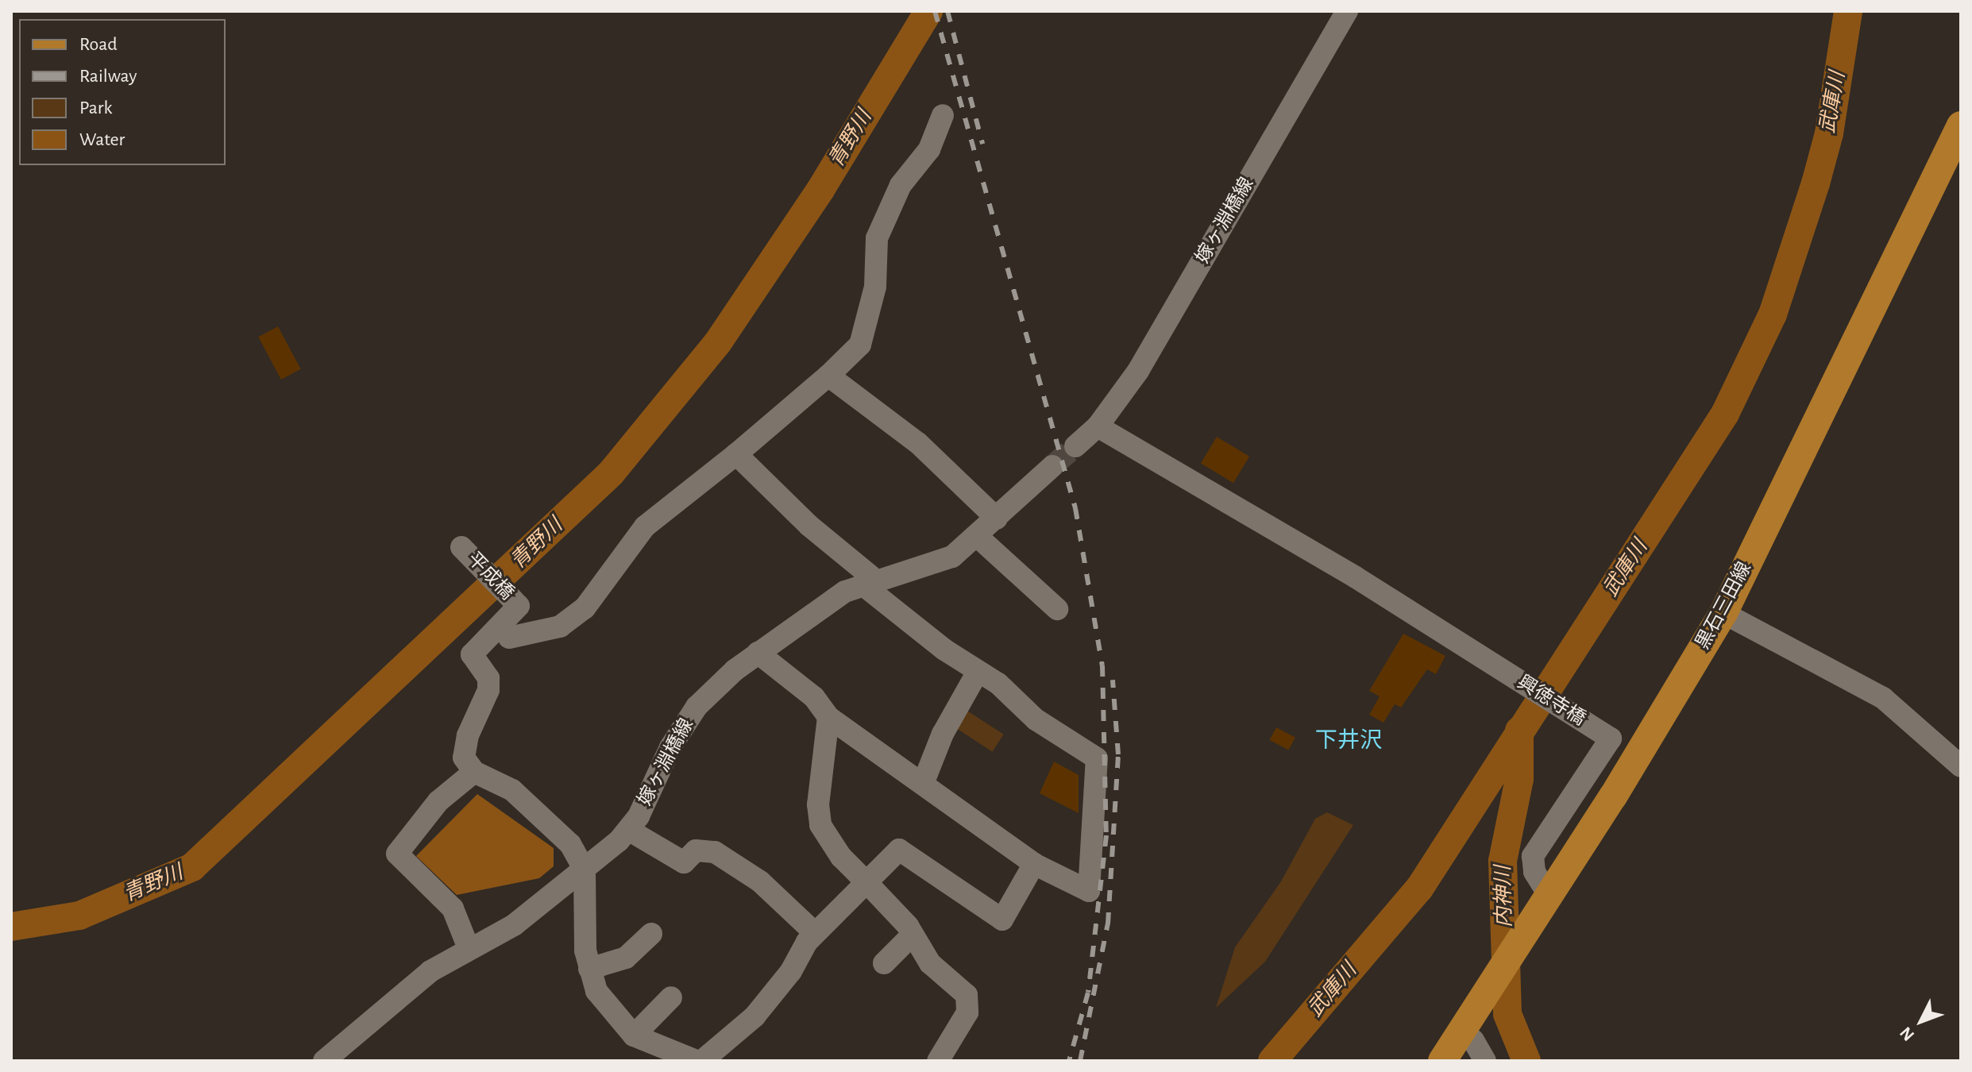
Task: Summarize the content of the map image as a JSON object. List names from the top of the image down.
{
  "streets": {
    "main road": ["黒石三田線"],
    "street": ["嫁ヶ淵橋線", "平成橋", "興徳寺橋"]
  },
  "crossings": [
    ["嫁ヶ淵橋線", "興徳寺橋"],
    ["黒石三田線", "興徳寺橋"]
  ],
  "districts": ["下井沢"],
  "water": ["武庫川", "青野川", "内神川"],
  "legend": [
    "Road",
    "Railway",
    "Park",
    "Water"
  ],
  "north": "bottom left"
}
